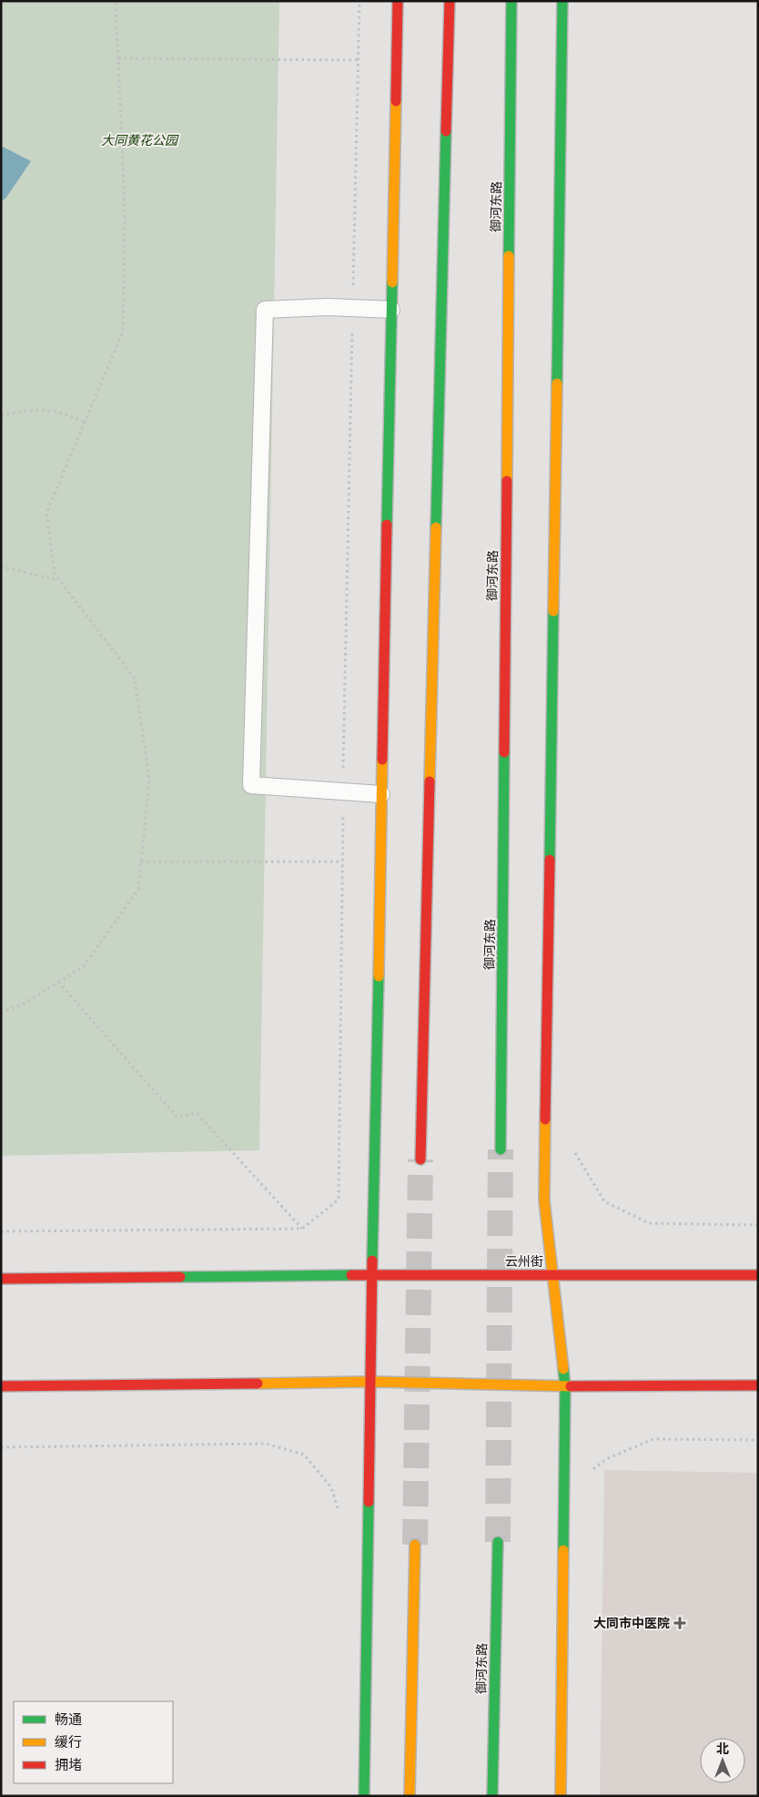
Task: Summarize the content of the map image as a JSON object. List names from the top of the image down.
{
  "streets": {
    "main road": ["御河东路", "云州街"]
  },
  "parks": ["大同黄花公园"],
  "places": {
    "health": ["大同市中医院"]
  },
  "legend": ["畅通", "缓行", "拥堵"],
  "north": "top"
}
